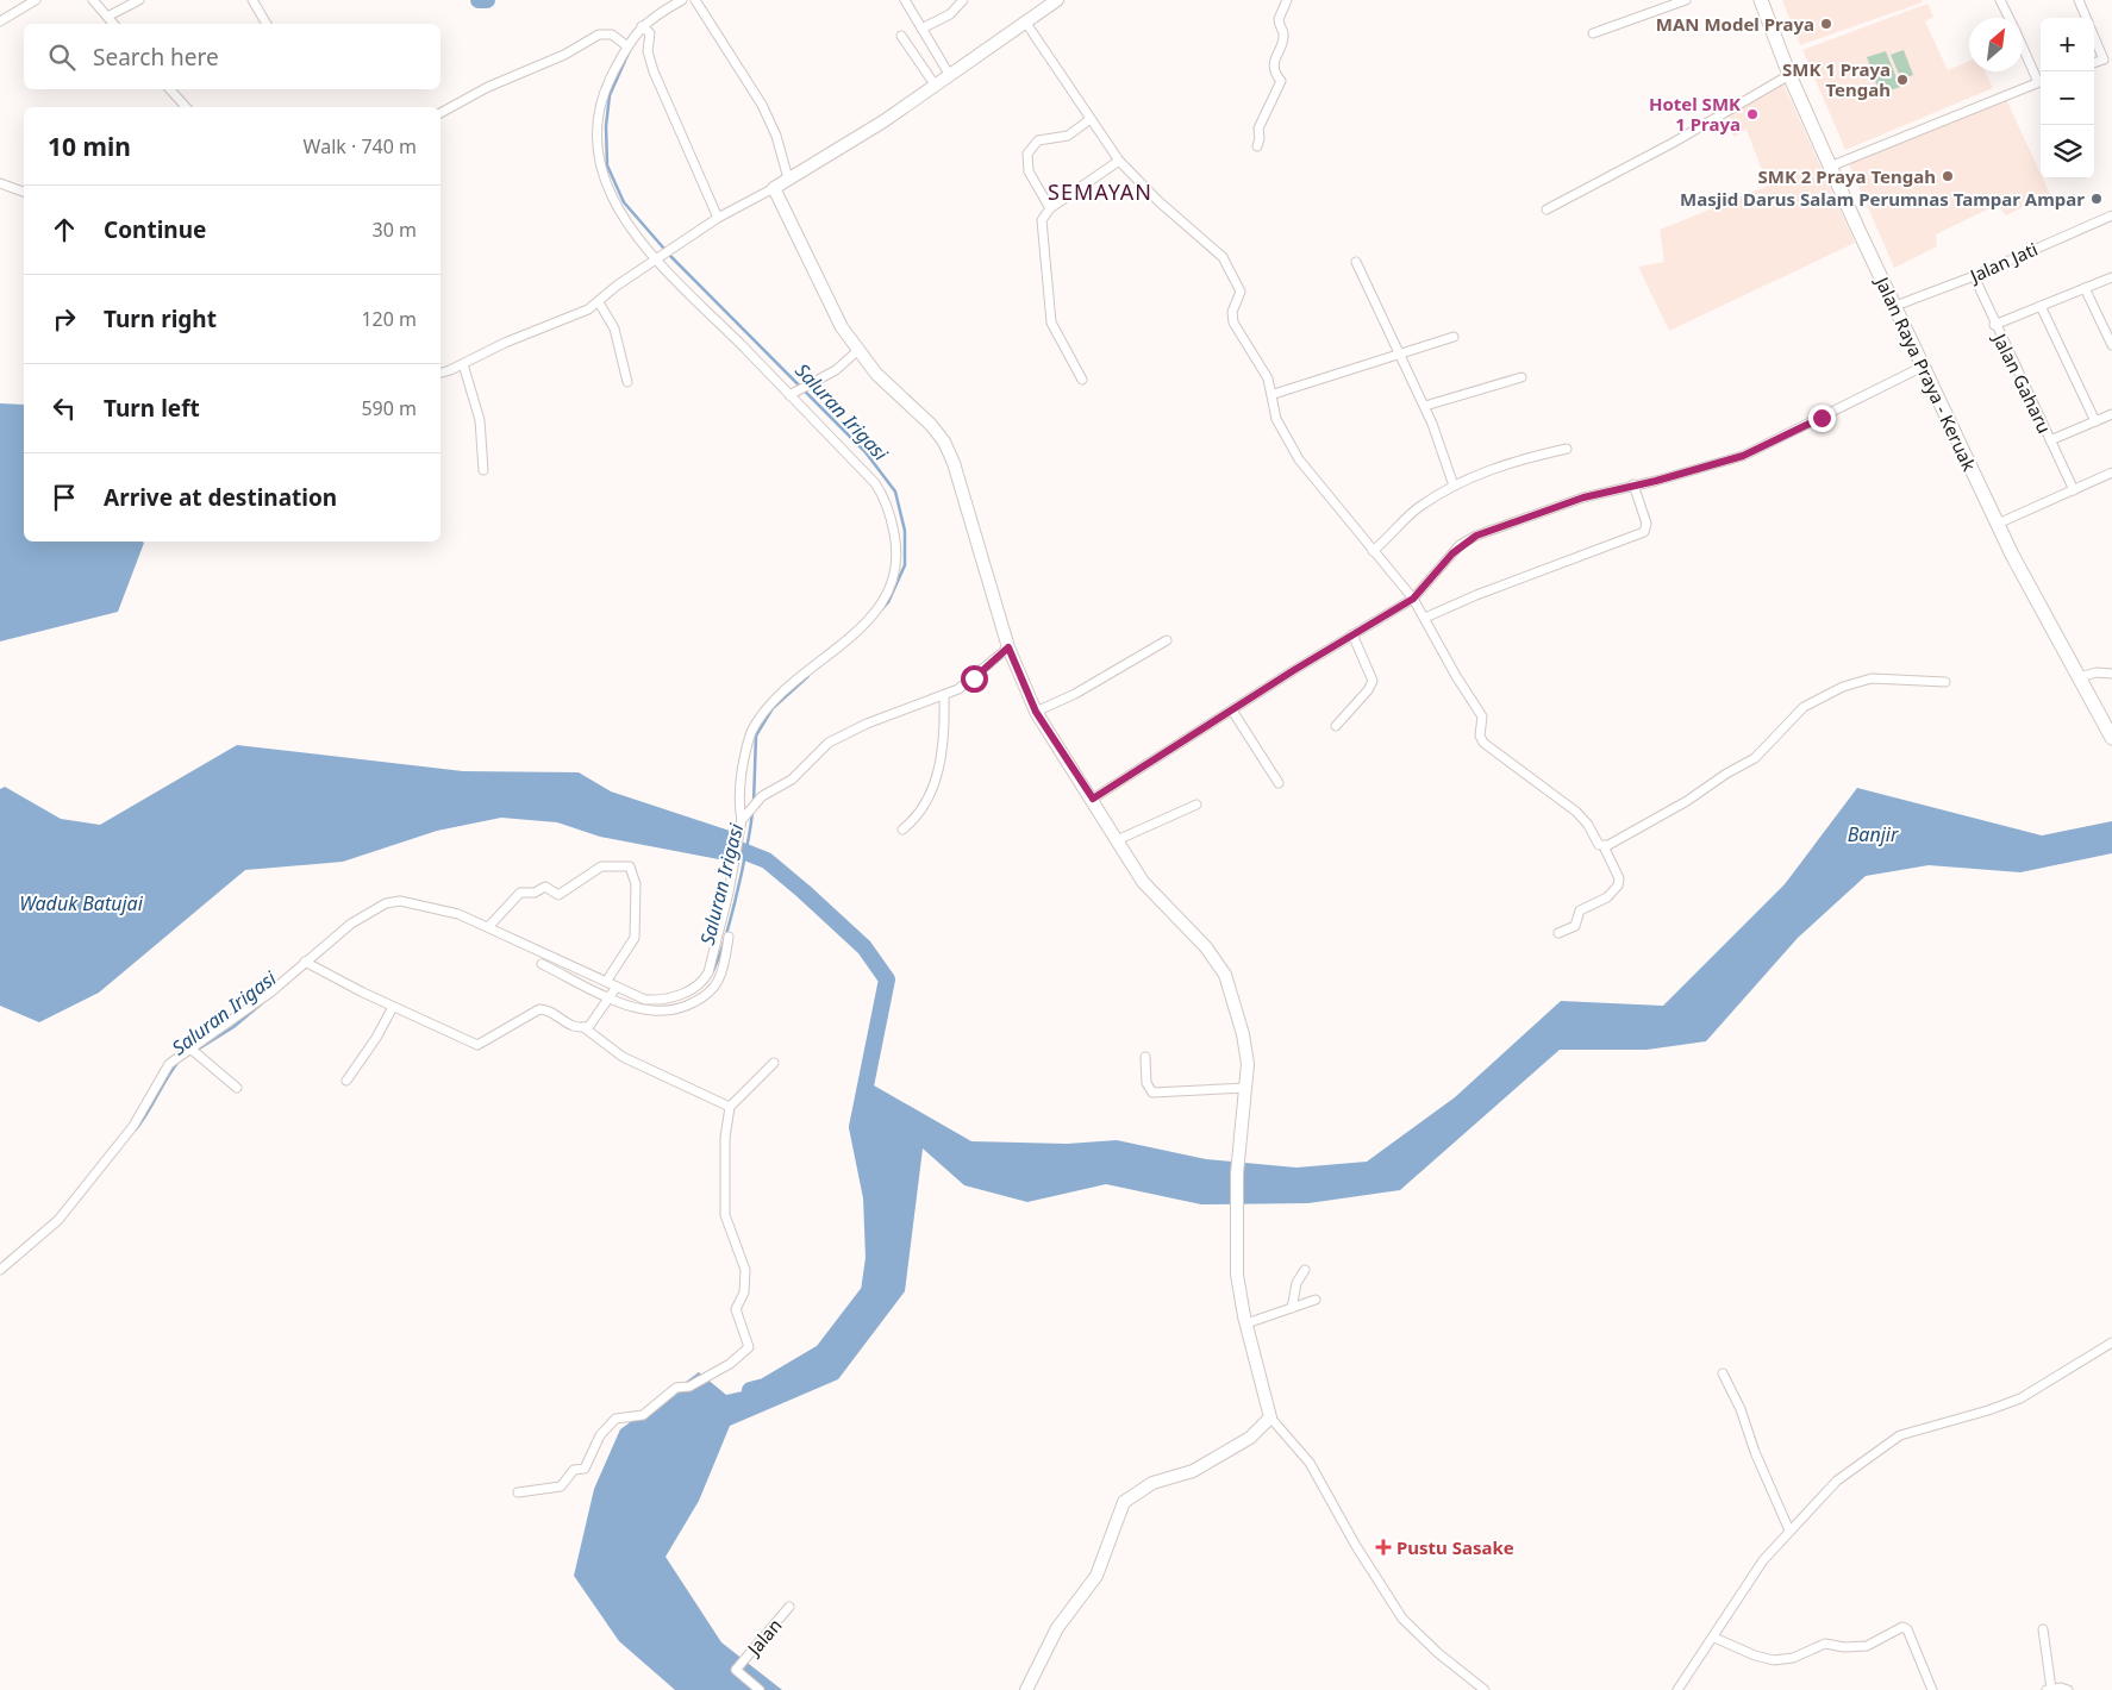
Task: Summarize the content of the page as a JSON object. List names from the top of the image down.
{
  "streets": {
    "main road": ["Jalan Raya Praya - Keruak"],
    "street": ["Jalan Jati", "Jalan Gaharu", "Jalan"]
  },
  "crossings": [
    ["Jalan Jati", "Jalan Raya Praya - Keruak"],
    ["Jalan Jati", "Jalan Gaharu"]
  ],
  "districts": ["SEMAYAN"],
  "water": ["Saluran Irigasi", "Banjir", "Waduk Batujai"],
  "places": {
    "other": [
      "MAN Model Praya",
      "SMK 1 Praya Tengah",
      "Hotel SMK 1 Praya",
      "SMK 2 Praya Tengah",
      "Masjid Darus Salam Perumnas Tampar Ampar"
    ],
    "health": ["Pustu Sasake"]
  },
  "north": "top right",
  "page": {
    "map_buttons": ["+", "−"],
    "search": "Search here",
    "heading": ["10 min", "Walk · 740 m"],
    "list": [
      ["Continue", "30 m"],
      ["Turn right", "120 m"],
      ["Turn left", "590 m"],
      "Arrive at destination"
    ]
  }
}
